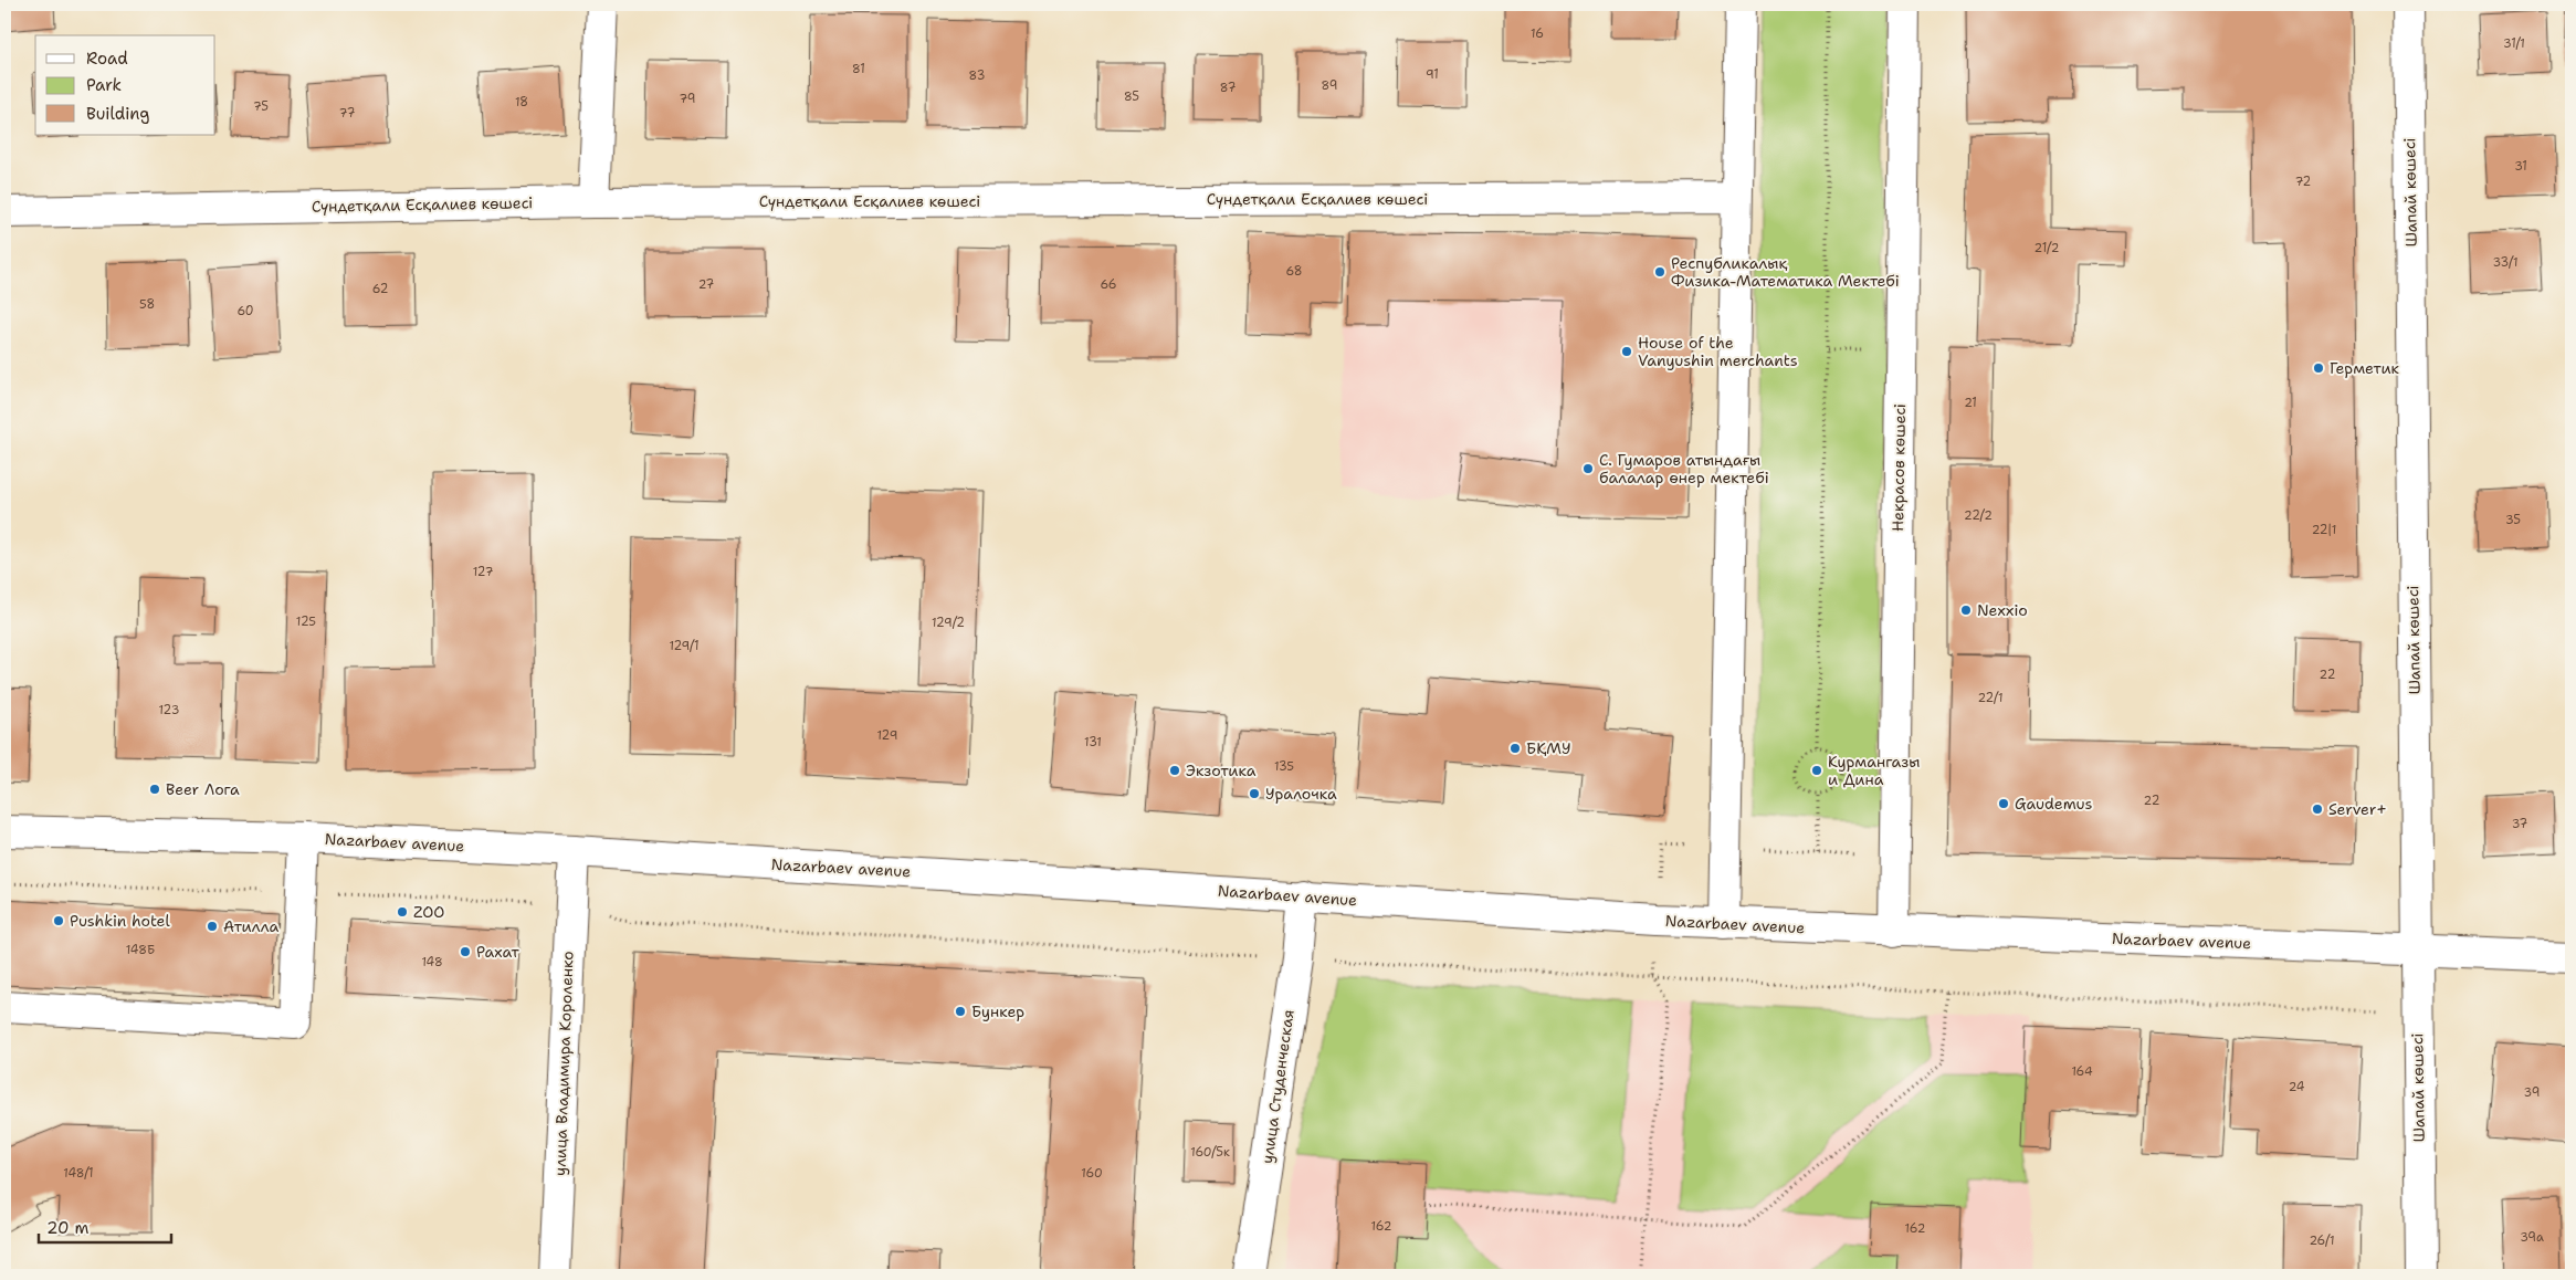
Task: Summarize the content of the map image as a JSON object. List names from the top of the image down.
{
  "streets": {
    "street": [
      "Шапай көшесі",
      "Сүндетқали Есқалиев көшесі",
      "Некрасов көшесі",
      "Nazarbaev avenue",
      "улица Владимира Короленко",
      "улица Студенческая"
    ]
  },
  "crossings": [
    ["Шапай көшесі", "Nazarbaev avenue"],
    ["Некрасов көшесі", "Nazarbaev avenue"],
    ["Nazarbaev avenue", "улица Владимира Короленко"],
    ["Nazarbaev avenue", "улица Студенческая"]
  ],
  "places": [
    "Республикалық Физика-Математика Мектебі",
    "House of the Vanyushin merchants",
    "Герметик",
    "С. Гумаров атындағы балалар өнер мектебі",
    "Nexxio",
    "БҚМУ",
    "Экзотика",
    "Курмангазы и Дина",
    "Beer Лога",
    "Уралочка",
    "Gaudemus",
    "Server+",
    "ZOO",
    "Pushkin hotel",
    "Атилла",
    "Рахат",
    "Бункер"
  ],
  "house_numbers": [
    "16",
    "31/1",
    "81",
    "91",
    "83",
    "89",
    "87",
    "85",
    "79",
    "18",
    "75",
    "77",
    "31",
    "72",
    "21/2",
    "33/1",
    "68",
    "27",
    "66",
    "62",
    "58",
    "60",
    "21",
    "22/2",
    "35",
    "22|1",
    "127",
    "125",
    "129/2",
    "129/1",
    "22",
    "22/1",
    "123",
    "129",
    "131",
    "135",
    "22",
    "37",
    "148Б",
    "148",
    "164",
    "24",
    "39",
    "160/5к",
    "148/1",
    "160",
    "162",
    "162",
    "39а",
    "26/1"
  ],
  "legend": ["Road", "Park", "Building"],
  "scale_bar": "20 m"
}
